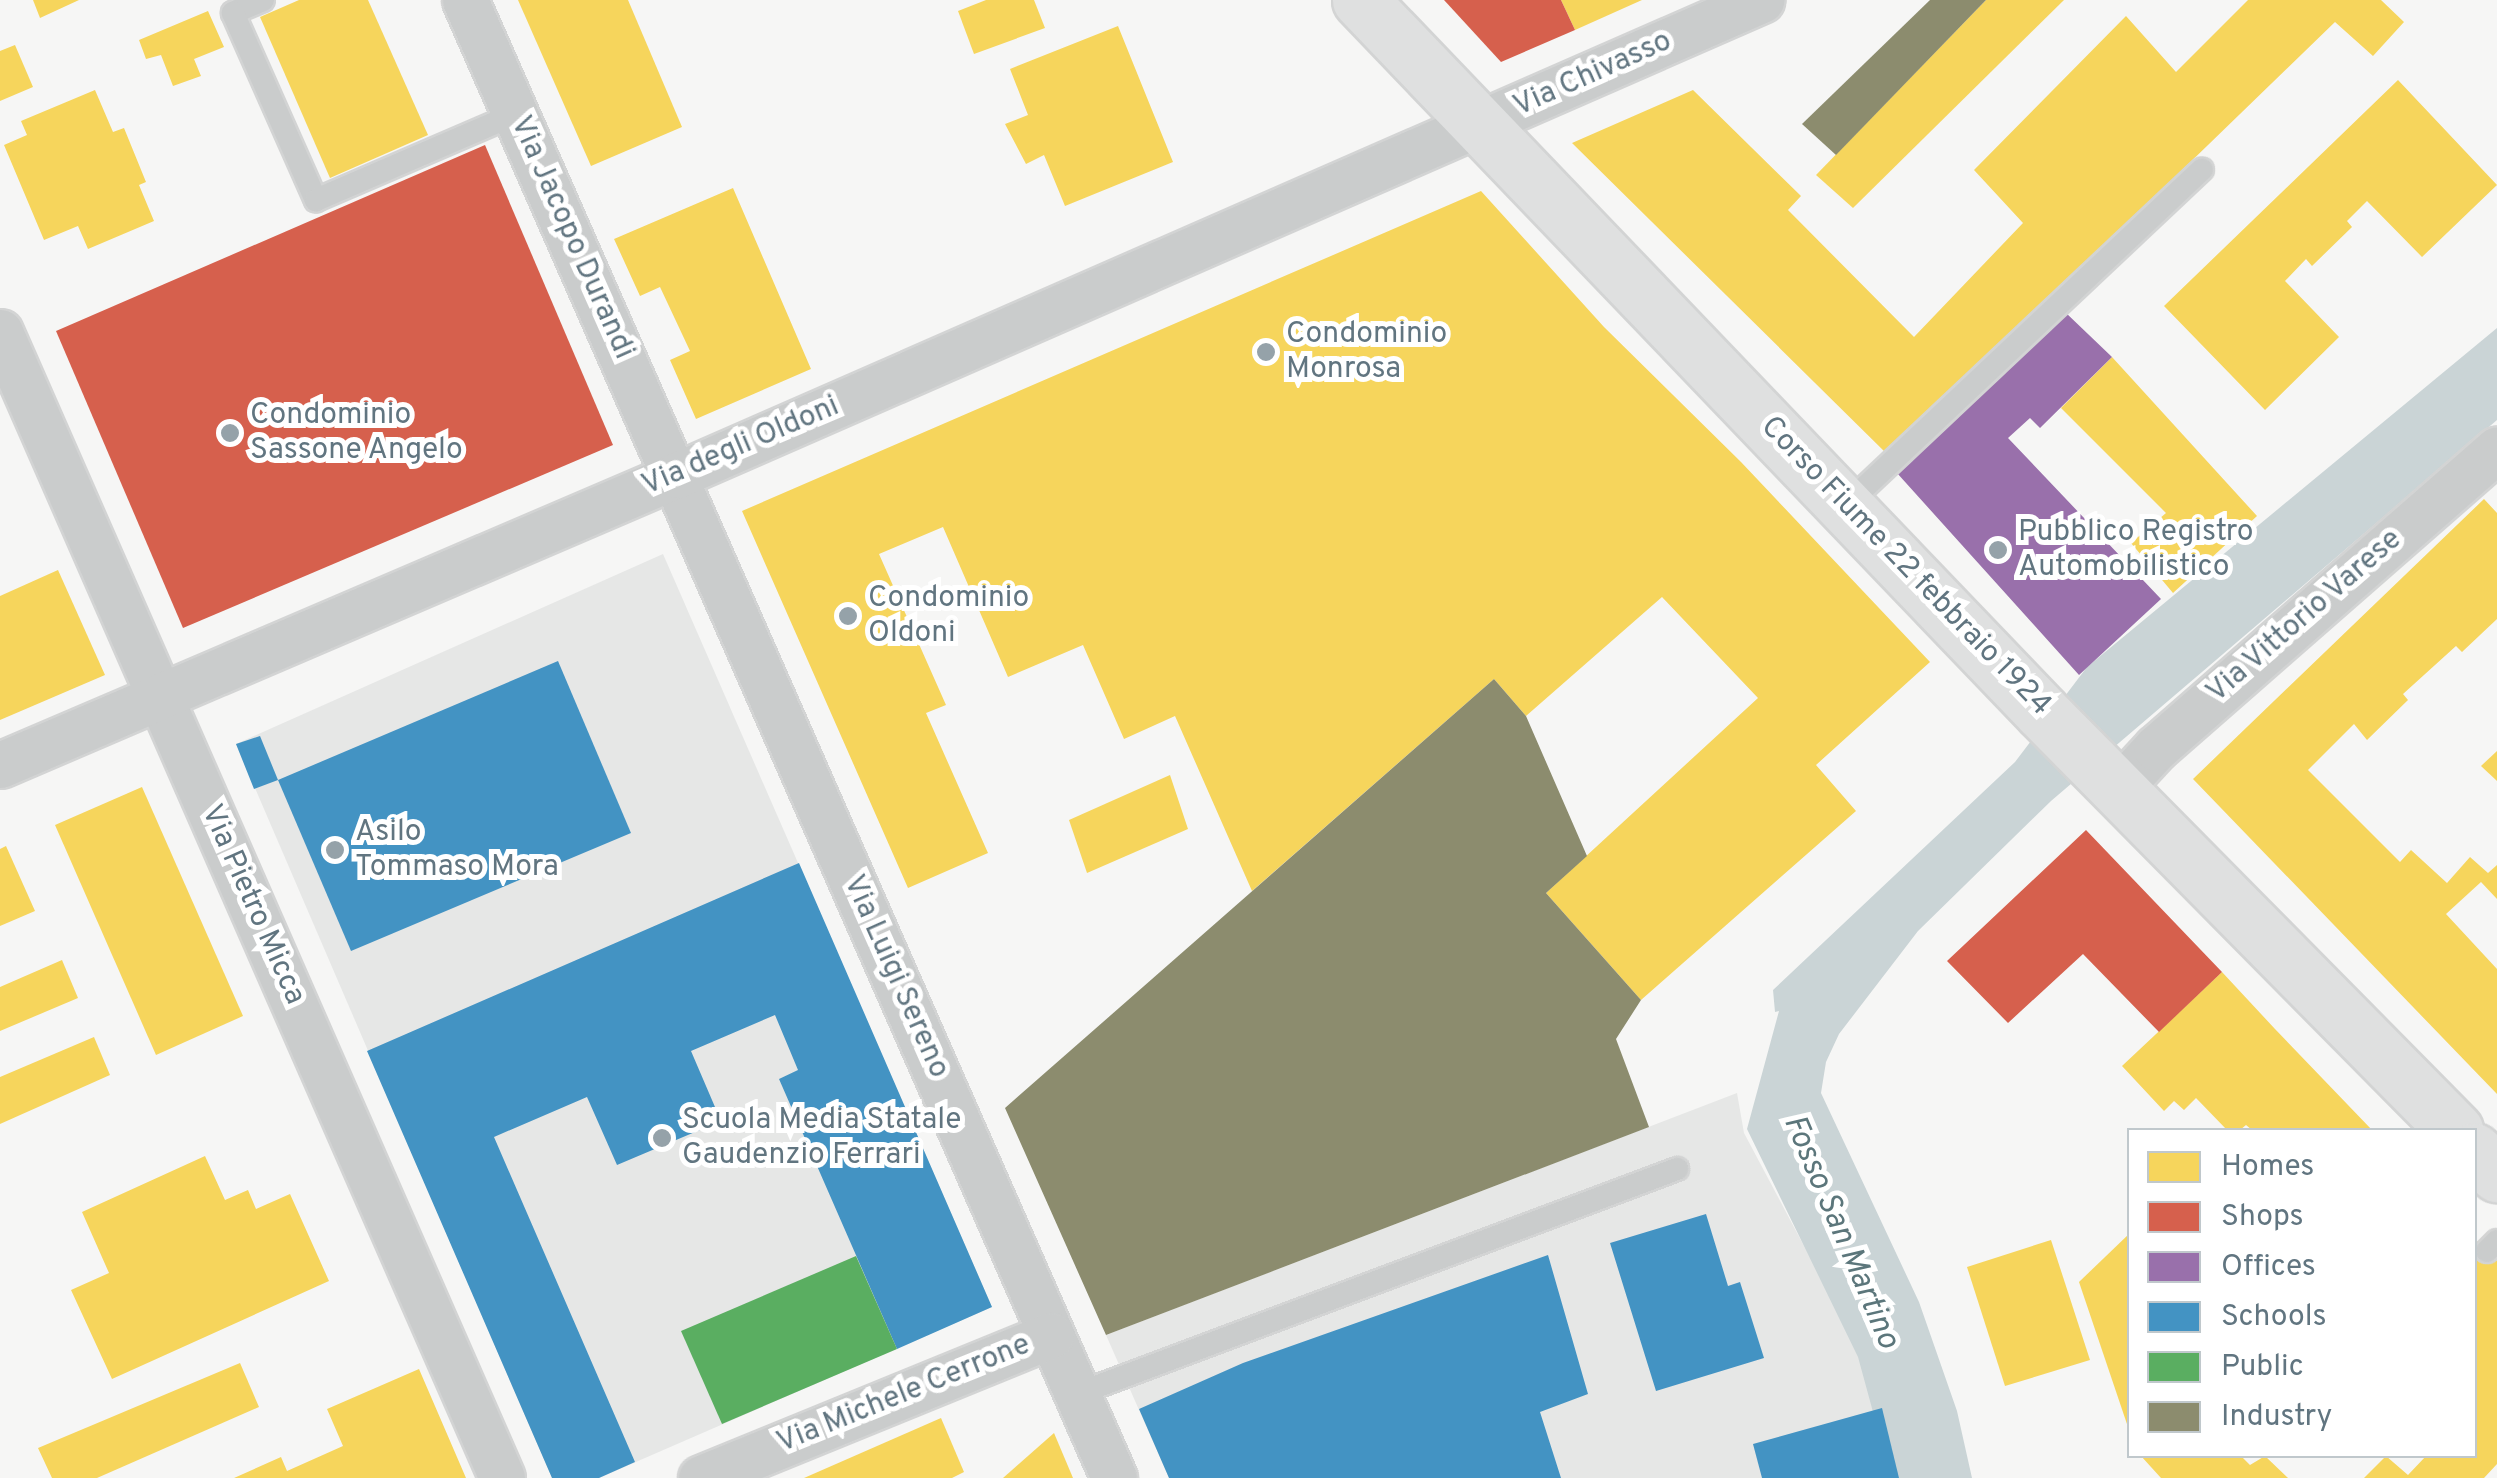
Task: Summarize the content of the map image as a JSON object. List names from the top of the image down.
{
  "streets": {
    "main road": ["Corso Fiume 22 febbraio 1924"],
    "street": [
      "Via Chivasso",
      "Via Jacopo Durandi",
      "Via degli Oldoni",
      "Via Vittorio Varese",
      "Via Pietro Micca",
      "Via Luigi Sereno",
      "Via Michele Cerrone"
    ]
  },
  "crossings": [
    ["Via Chivasso", "Via degli Oldoni"],
    ["Via Chivasso", "Corso Fiume 22 febbraio 1924"],
    ["Via Jacopo Durandi", "Via degli Oldoni"],
    ["Via Jacopo Durandi", "Via Luigi Sereno"],
    ["Via degli Oldoni", "Corso Fiume 22 febbraio 1924"],
    ["Via degli Oldoni", "Via Pietro Micca"],
    ["Via degli Oldoni", "Via Luigi Sereno"],
    ["Corso Fiume 22 febbraio 1924", "Via Vittorio Varese"],
    ["Via Luigi Sereno", "Via Michele Cerrone"]
  ],
  "water": ["Fosso San Martino"],
  "places": [
    "Condominio Monrosa",
    "Condominio Sassone Angelo",
    "Pubblico Registro Automobilistico",
    "Condominio Oldoni",
    "Asilo Tommaso Mora",
    "Scuola Media Statale Gaudenzio Ferrari"
  ],
  "legend": [
    "Homes",
    "Shops",
    "Offices",
    "Schools",
    "Public",
    "Industry"
  ]
}
